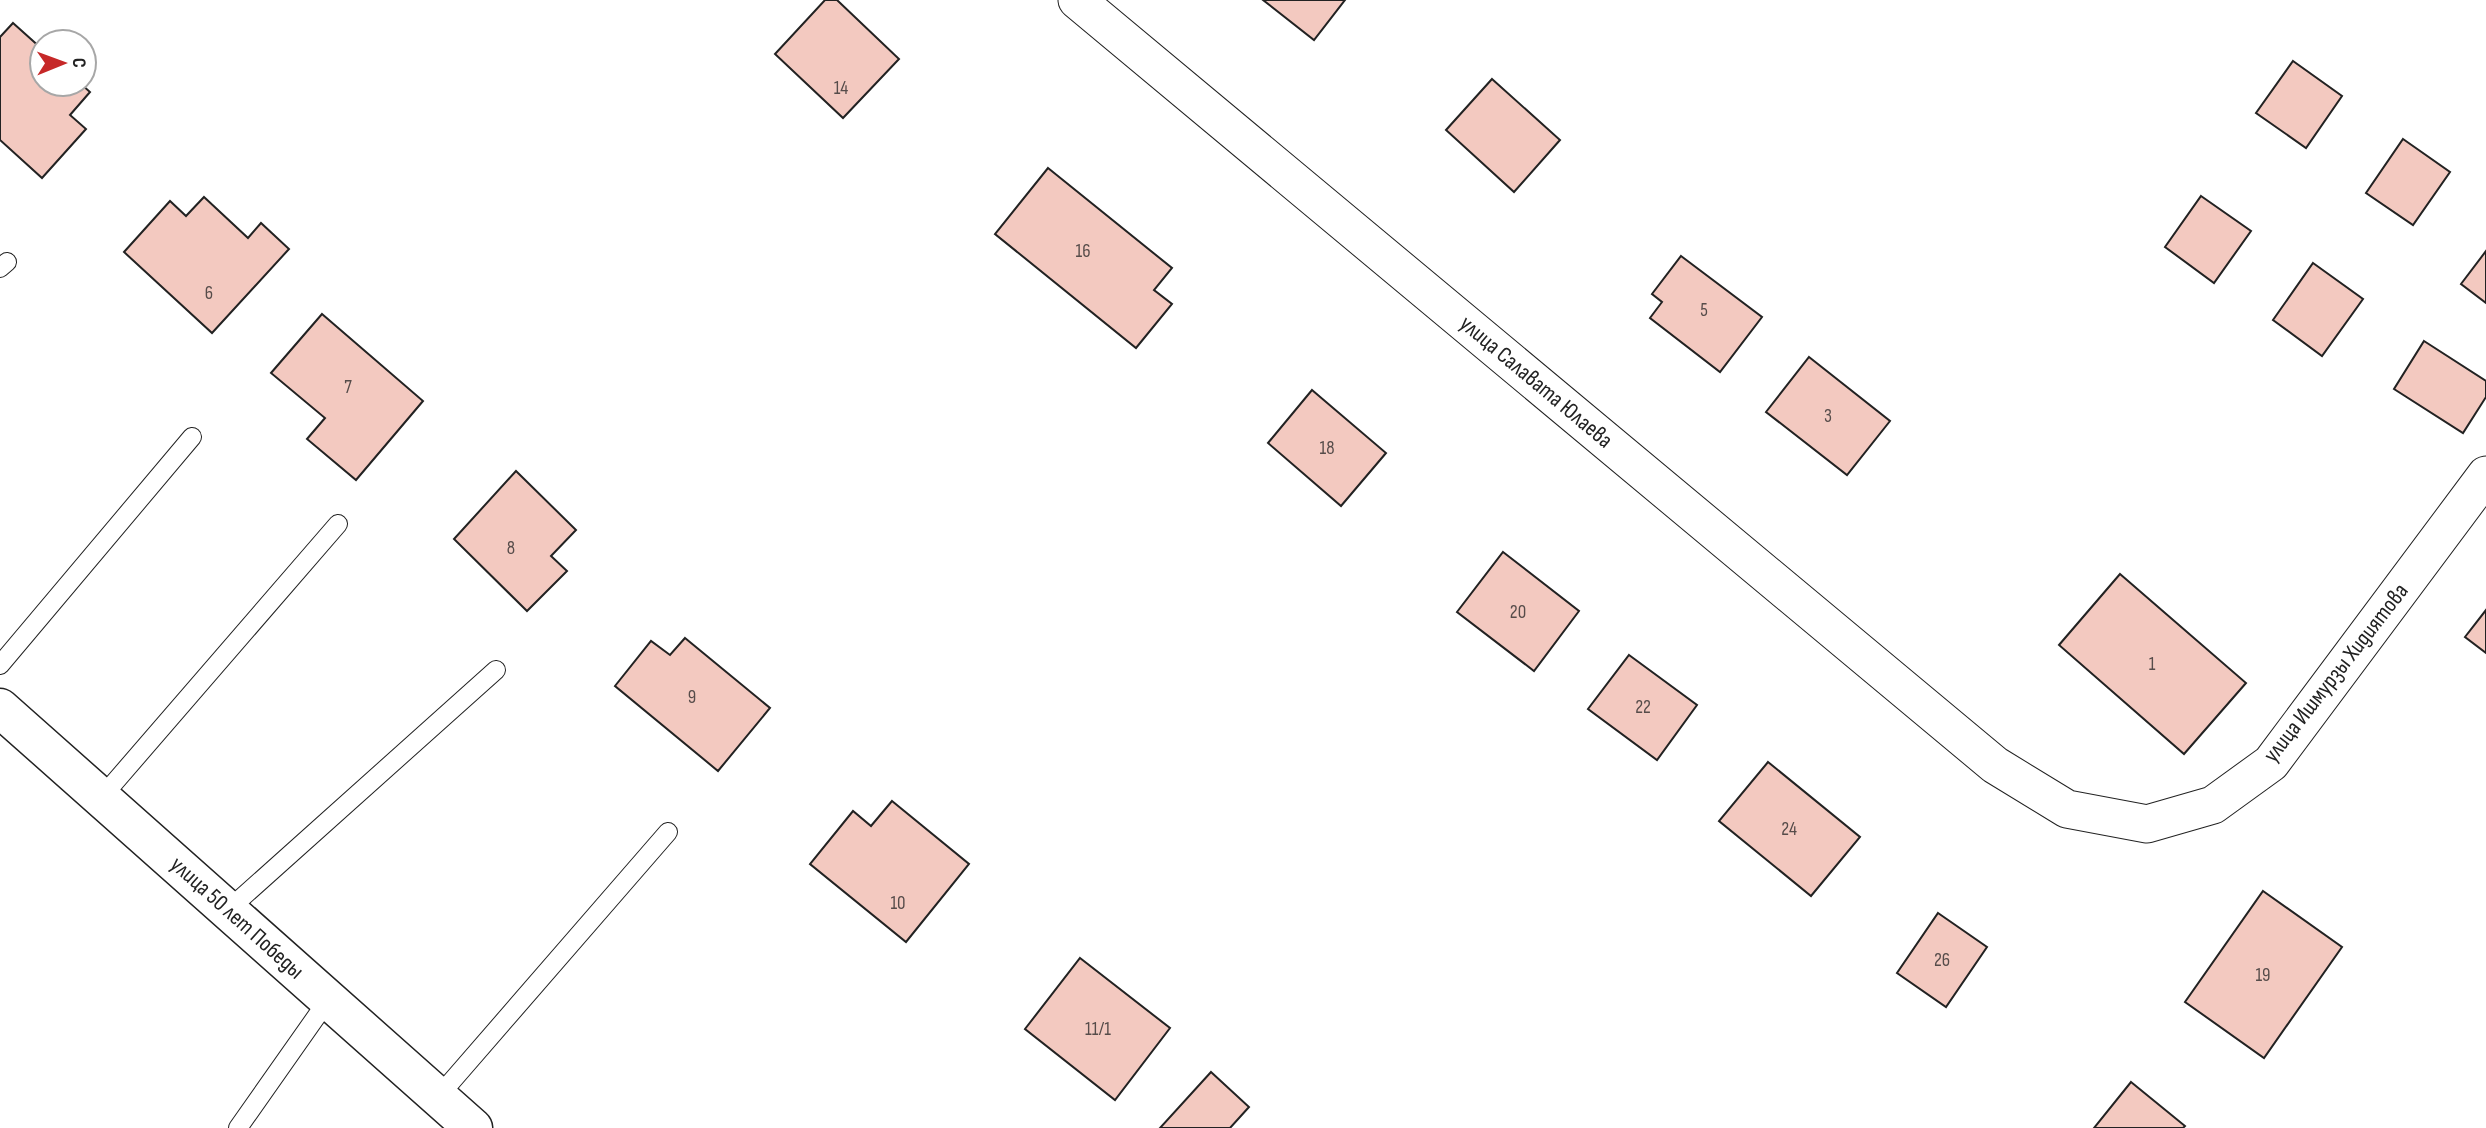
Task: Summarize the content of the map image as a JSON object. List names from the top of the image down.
{
  "streets": {
    "street": ["улица Салавата Юлаева", "улица Ишмурзы Хидиятова", "улица 50 лет Победы"]
  },
  "crossings": [
    ["улица Салавата Юлаева", "улица Ишмурзы Хидиятова"]
  ],
  "house_numbers": [
    "14",
    "16",
    "6",
    "5",
    "7",
    "3",
    "18",
    "8",
    "20",
    "1",
    "9",
    "22",
    "24",
    "10",
    "26",
    "19",
    "11/1"
  ],
  "north": "right"
}
